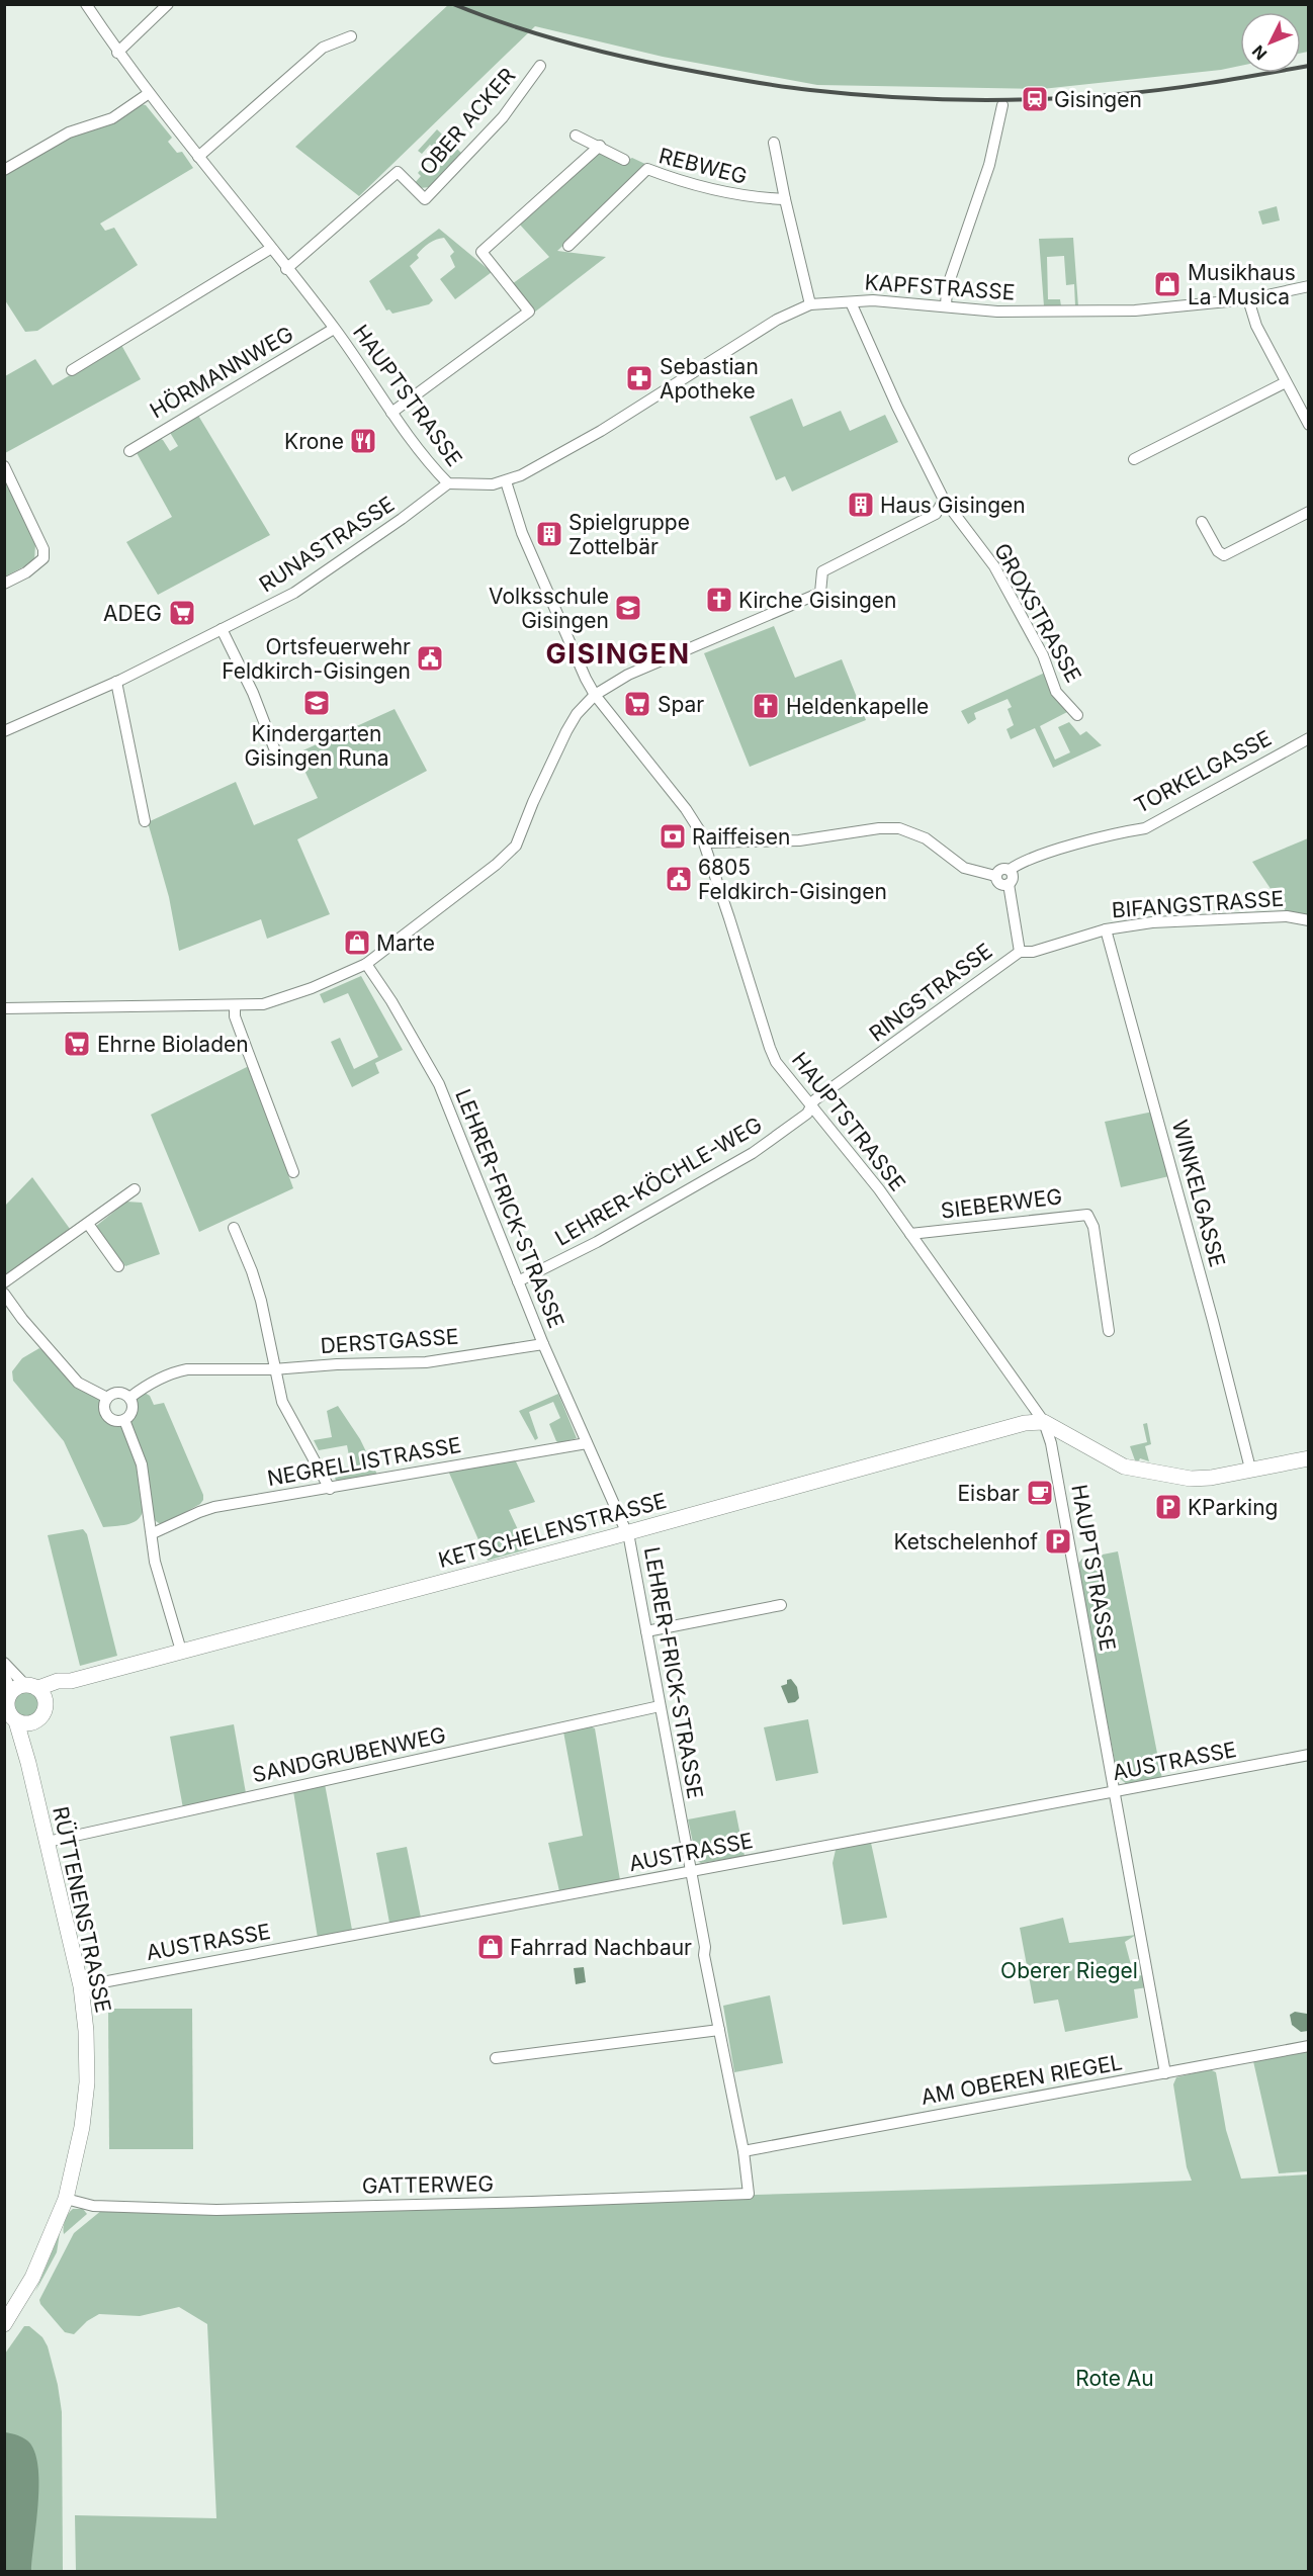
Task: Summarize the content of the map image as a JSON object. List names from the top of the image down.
{
  "streets": {
    "main road": ["KETSCHELENSTRASSE", "RÜTTENENSTRASSE"],
    "street": [
      "OBER ACKER",
      "REBWEG",
      "KAPFSTRASSE",
      "HÖRMANNWEG",
      "HAUPTSTRASSE",
      "RUNASTRASSE",
      "GROXSTRASSE",
      "TORKELGASSE",
      "BIFANGSTRASSE",
      "RINGSTRASSE",
      "LEHRER-KÖCHLE-WEG",
      "WINKELGASSE",
      "SIEBERWEG",
      "LEHRER-FRICK-STRASSE",
      "DERSTGASSE",
      "NEGRELLISTRASSE",
      "SANDGRUBENWEG",
      "AUSTRASSE",
      "AM OBEREN RIEGEL",
      "GATTERWEG"
    ]
  },
  "crossings": [
    ["OBER ACKER", "HAUPTSTRASSE"],
    ["REBWEG", "KAPFSTRASSE"],
    ["KAPFSTRASSE", "HAUPTSTRASSE"],
    ["KAPFSTRASSE", "GROXSTRASSE"],
    ["HÖRMANNWEG", "HAUPTSTRASSE"],
    ["HAUPTSTRASSE", "RUNASTRASSE"],
    ["HAUPTSTRASSE", "RINGSTRASSE"],
    ["HAUPTSTRASSE", "LEHRER-KÖCHLE-WEG"],
    ["HAUPTSTRASSE", "SIEBERWEG"],
    ["HAUPTSTRASSE", "KETSCHELENSTRASSE"],
    ["HAUPTSTRASSE", "AUSTRASSE"],
    ["HAUPTSTRASSE", "AM OBEREN RIEGEL"],
    ["TORKELGASSE", "RINGSTRASSE"],
    ["BIFANGSTRASSE", "RINGSTRASSE"],
    ["BIFANGSTRASSE", "WINKELGASSE"],
    ["RINGSTRASSE", "LEHRER-KÖCHLE-WEG"],
    ["LEHRER-KÖCHLE-WEG", "LEHRER-FRICK-STRASSE"],
    ["LEHRER-FRICK-STRASSE", "DERSTGASSE"],
    ["LEHRER-FRICK-STRASSE", "NEGRELLISTRASSE"],
    ["LEHRER-FRICK-STRASSE", "KETSCHELENSTRASSE"],
    ["LEHRER-FRICK-STRASSE", "SANDGRUBENWEG"],
    ["LEHRER-FRICK-STRASSE", "AUSTRASSE"],
    ["LEHRER-FRICK-STRASSE", "AM OBEREN RIEGEL"],
    ["LEHRER-FRICK-STRASSE", "GATTERWEG"],
    ["KETSCHELENSTRASSE", "RÜTTENENSTRASSE"],
    ["SANDGRUBENWEG", "RÜTTENENSTRASSE"],
    ["AUSTRASSE", "RÜTTENENSTRASSE"],
    ["RÜTTENENSTRASSE", "GATTERWEG"],
    ["AM OBEREN RIEGEL", "GATTERWEG"]
  ],
  "districts": ["GISINGEN"],
  "parks": ["Oberer Riegel", "Rote Au"],
  "places": {
    "station": ["Gisingen"],
    "shop": ["Musikhaus La Musica", "Marte", "Fahrrad Nachbaur"],
    "pharmacy": ["Sebastian Apotheke"],
    "restaurant": ["Krone"],
    "building": ["Haus Gisingen", "Spielgruppe Zottelbär"],
    "church": ["Kirche Gisingen", "Heldenkapelle"],
    "school or university": ["Volksschule Gisingen", "Kindergarten Gisingen Runa"],
    "supermarket": ["ADEG", "Spar", "Ehrne Bioladen"],
    "public building": ["Ortsfeuerwehr Feldkirch-Gisingen", "6805 Feldkirch-Gisingen"],
    "bank": ["Raiffeisen"],
    "cafe": ["Eisbar"],
    "parking": ["KParking", "Ketschelenhof"]
  },
  "north": "bottom left"
}
